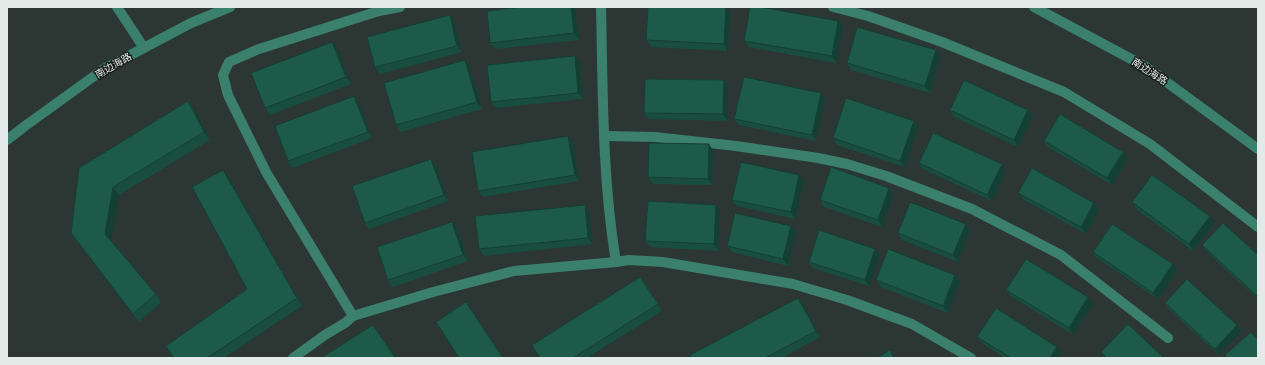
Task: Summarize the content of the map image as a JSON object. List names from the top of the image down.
{
  "streets": {
    "street": ["南边海路"]
  }
}
